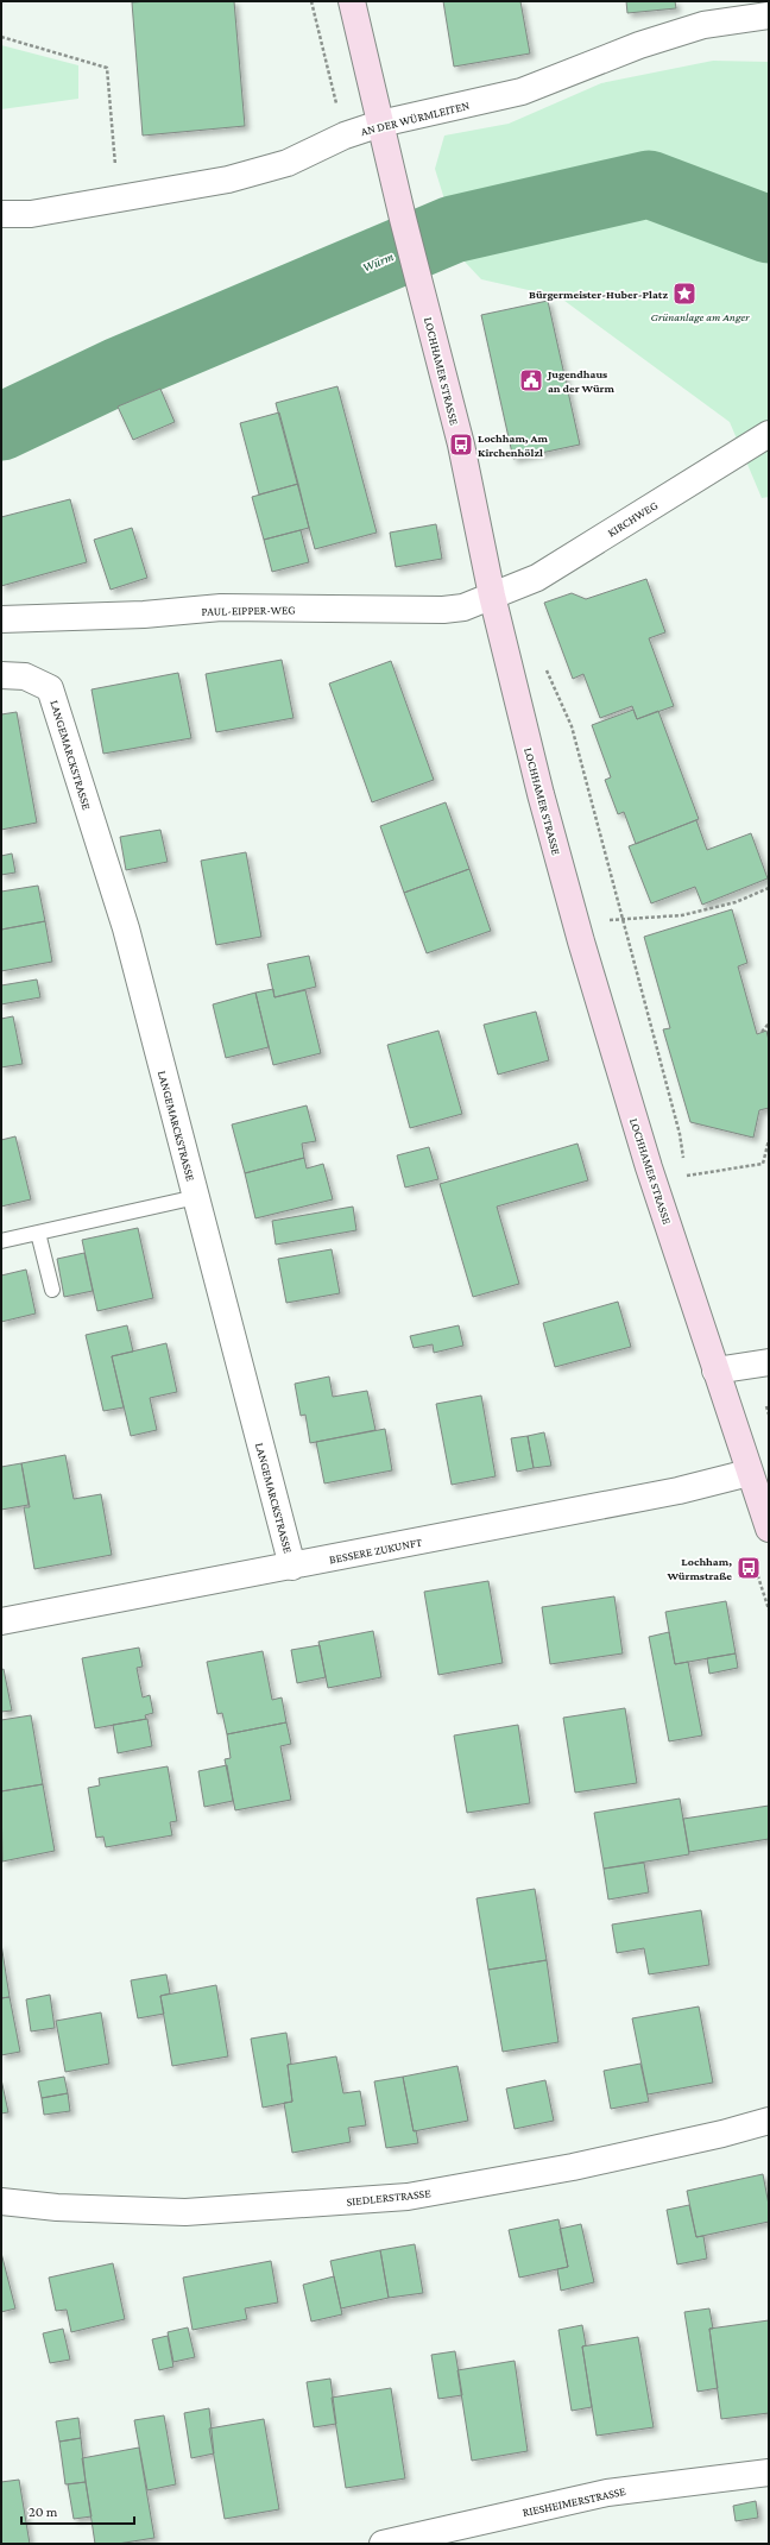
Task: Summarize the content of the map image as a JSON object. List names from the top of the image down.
{
  "streets": {
    "street": [
      "AN DER WÜRMLEITEN",
      "LOCHHAMER STRASSE",
      "KIRCHWEG",
      "PAUL-EIPPER-WEG",
      "LANGEMARCKSTRASSE",
      "BESSERE ZUKUNFT",
      "SIEDLERSTRASSE",
      "RIESHEIMERSTRASSE"
    ]
  },
  "crossings": [
    ["AN DER WÜRMLEITEN", "LOCHHAMER STRASSE"],
    ["LOCHHAMER STRASSE", "KIRCHWEG"],
    ["LOCHHAMER STRASSE", "PAUL-EIPPER-WEG"],
    ["LOCHHAMER STRASSE", "BESSERE ZUKUNFT"],
    ["KIRCHWEG", "PAUL-EIPPER-WEG"],
    ["LANGEMARCKSTRASSE", "BESSERE ZUKUNFT"]
  ],
  "water": ["Würm"],
  "parks": ["Grünanlage am Anger"],
  "places": {
    "place": ["Bürgermeister-Huber-Platz"],
    "public building": ["Jugendhaus an der Würm"],
    "bus stop": ["Lochham, Am Kirchenhölzl", "Lochham, Würmstraße"]
  },
  "scale_bar": "20 m"
}
